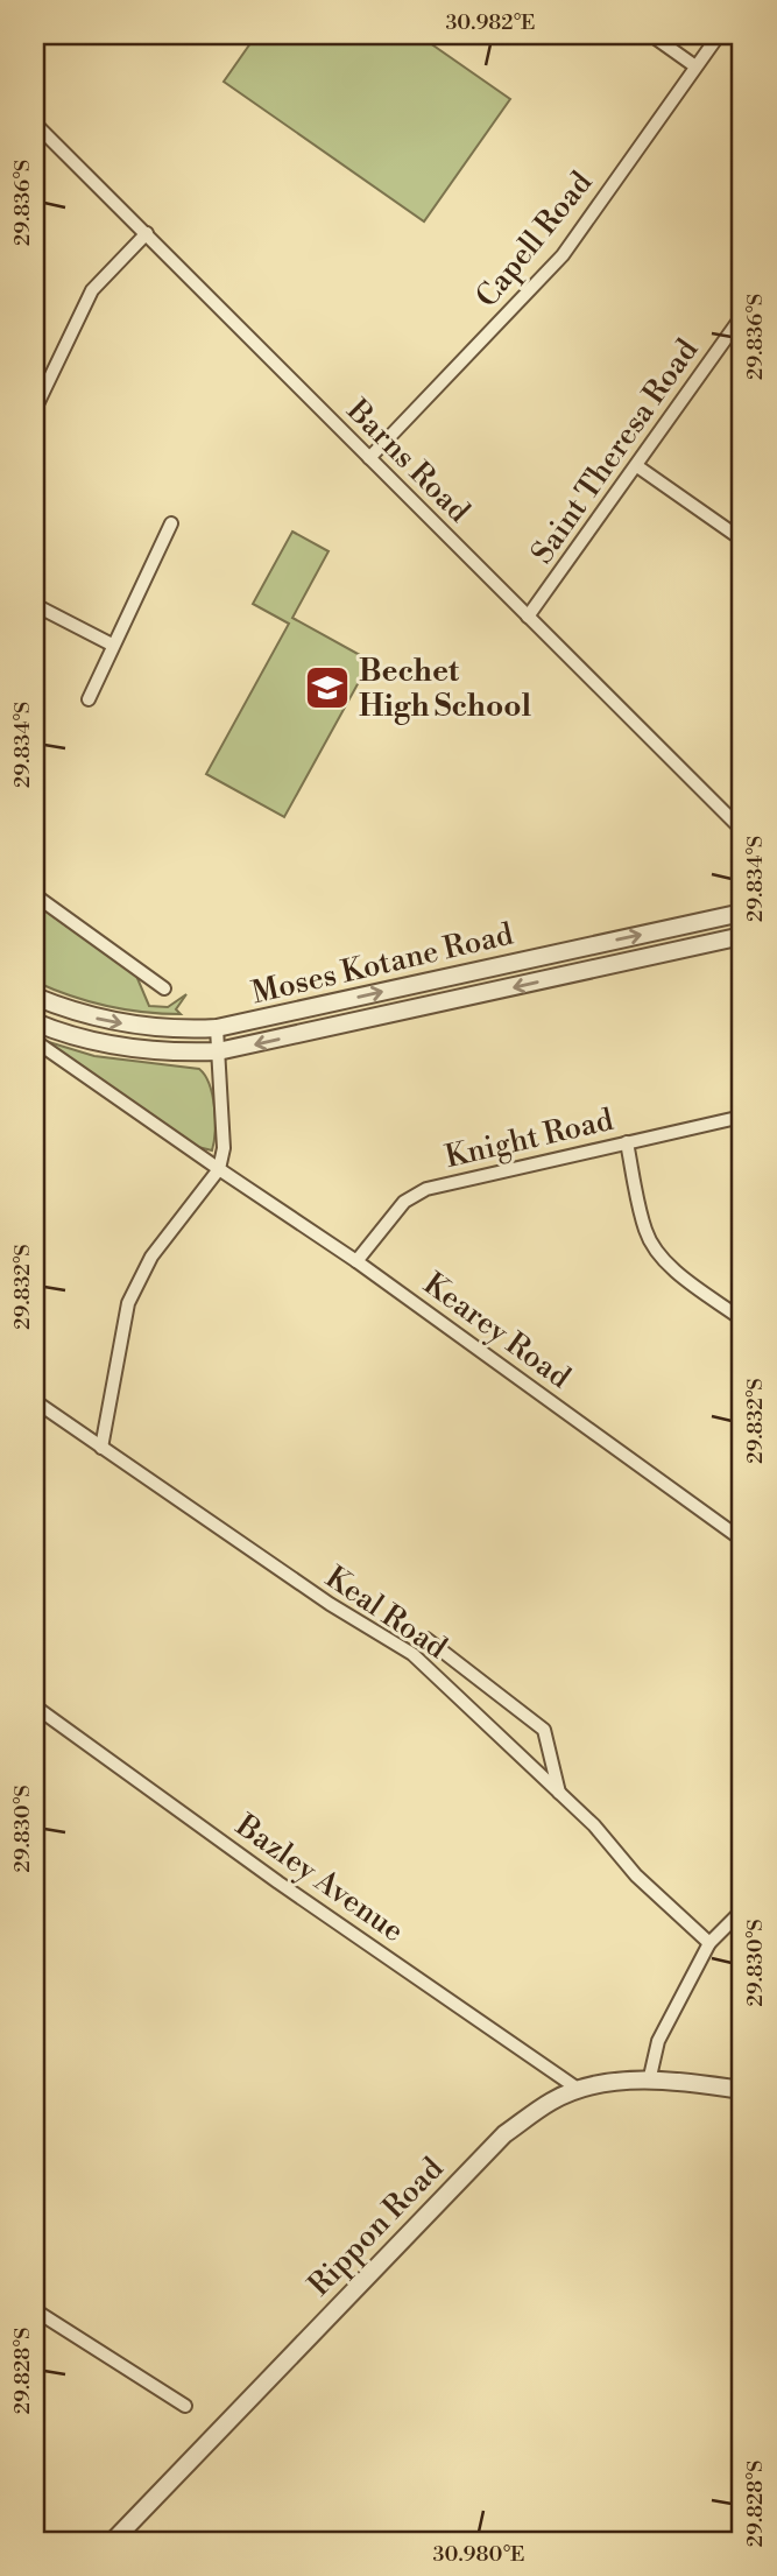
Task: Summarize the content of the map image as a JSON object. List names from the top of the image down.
{
  "streets": {
    "street": [
      "Capell Road",
      "Saint Theresa Road",
      "Barns Road",
      "Moses Kotane Road",
      "Knight Road",
      "Kearey Road",
      "Keal Road",
      "Bazley Avenue",
      "Rippon Road"
    ]
  },
  "crossings": [
    ["Capell Road", "Barns Road"],
    ["Saint Theresa Road", "Barns Road"],
    ["Knight Road", "Kearey Road"],
    ["Bazley Avenue", "Rippon Road"]
  ],
  "places": {
    "school or university": ["Bechet High School"]
  },
  "coordinates": [
    "30.982°E",
    "29.836°S",
    "29.834°S",
    "29.832°S",
    "29.830°S",
    "29.828°S",
    "30.980°E"
  ]
}
